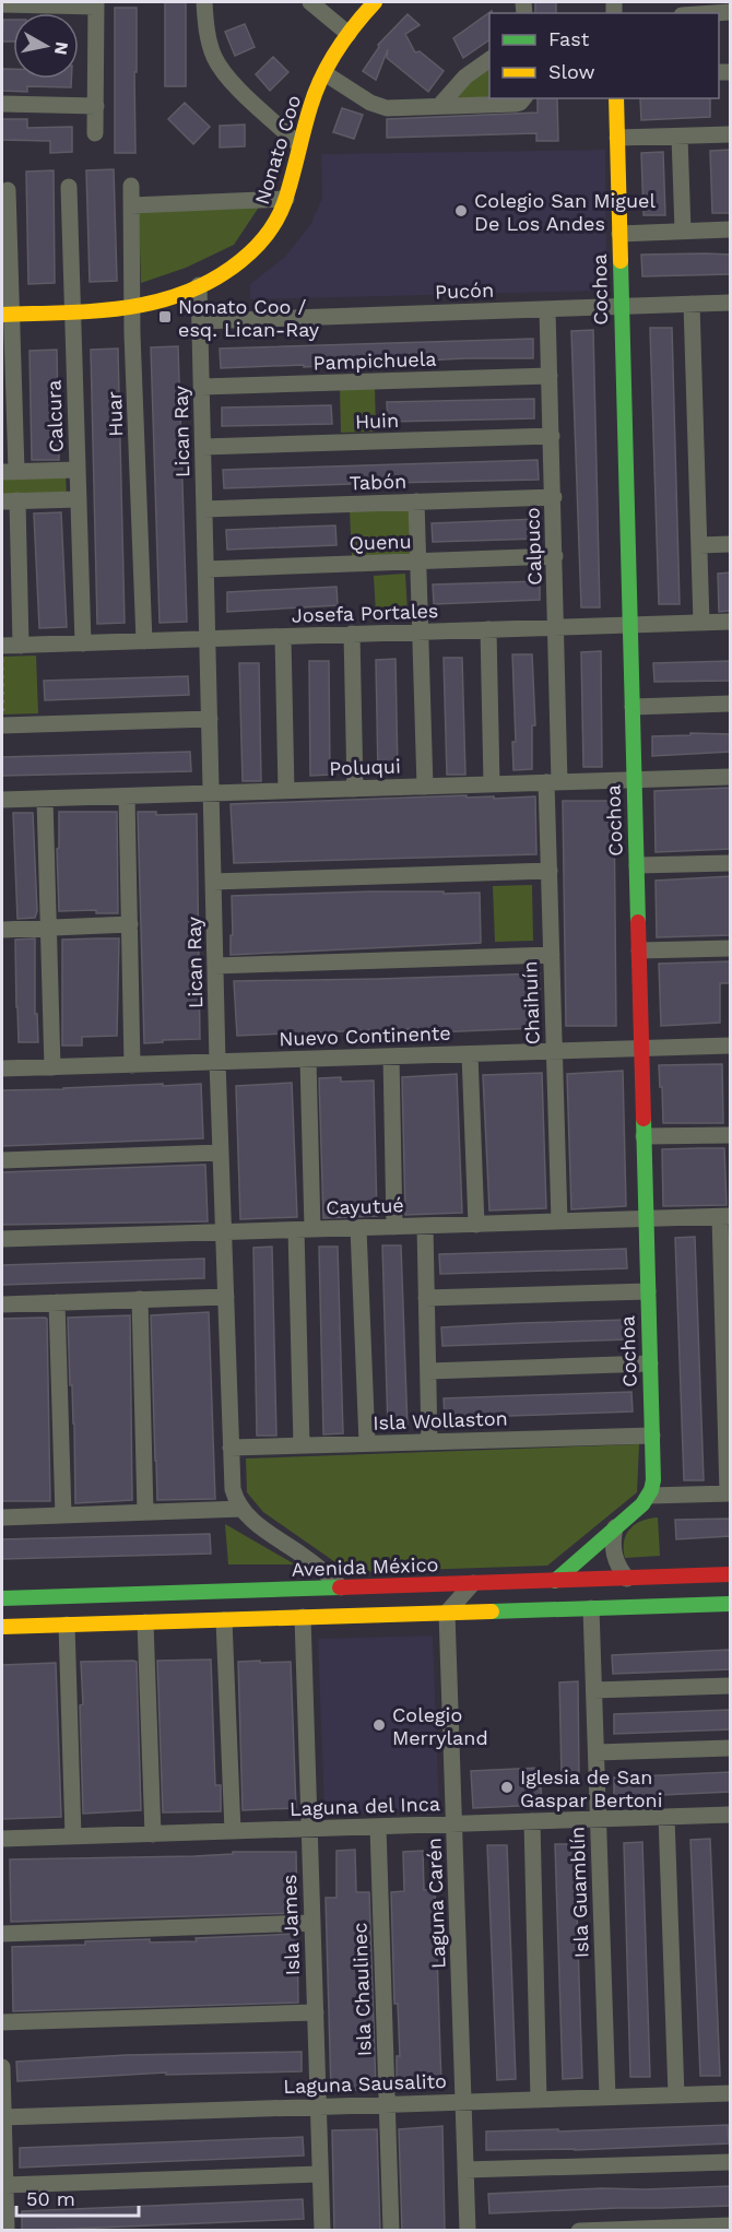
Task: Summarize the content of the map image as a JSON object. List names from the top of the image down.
{
  "streets": {
    "street": [
      "Nonato Coo",
      "Cochoa",
      "Pucón",
      "Pampichuela",
      "Huar",
      "Calcura",
      "Huin",
      "Lican Ray",
      "Tabón",
      "Quenu",
      "Calpuco",
      "Josefa Portales",
      "Poluqui",
      "Chaihuín",
      "Nuevo Continente",
      "Cayutué",
      "Isla Wollaston",
      "Avenida México",
      "Laguna del Inca",
      "Isla Guamblín",
      "Laguna Carén",
      "Isla James",
      "Isla Chaulinec",
      "Laguna Sausalito"
    ]
  },
  "crossings": [
    ["Nonato Coo", "Huar"],
    ["Nonato Coo", "Calcura"],
    ["Nonato Coo", "Lican Ray"],
    ["Cochoa", "Pucón"],
    ["Cochoa", "Josefa Portales"],
    ["Cochoa", "Poluqui"],
    ["Cochoa", "Nuevo Continente"],
    ["Cochoa", "Cayutué"],
    ["Cochoa", "Isla Wollaston"],
    ["Pucón", "Lican Ray"],
    ["Pucón", "Calpuco"],
    ["Pampichuela", "Lican Ray"],
    ["Pampichuela", "Calpuco"],
    ["Huar", "Josefa Portales"],
    ["Calcura", "Josefa Portales"],
    ["Huin", "Lican Ray"],
    ["Huin", "Calpuco"],
    ["Lican Ray", "Tabón"],
    ["Lican Ray", "Quenu"],
    ["Lican Ray", "Josefa Portales"],
    ["Lican Ray", "Poluqui"],
    ["Lican Ray", "Nuevo Continente"],
    ["Lican Ray", "Cayutué"],
    ["Lican Ray", "Isla Wollaston"],
    ["Tabón", "Calpuco"],
    ["Quenu", "Calpuco"],
    ["Calpuco", "Josefa Portales"],
    ["Calpuco", "Poluqui"],
    ["Calpuco", "Chaihuín"],
    ["Poluqui", "Chaihuín"],
    ["Chaihuín", "Nuevo Continente"],
    ["Chaihuín", "Cayutué"],
    ["Laguna del Inca", "Isla Guamblín"],
    ["Laguna del Inca", "Laguna Carén"],
    ["Laguna del Inca", "Isla James"],
    ["Laguna del Inca", "Isla Chaulinec"],
    ["Isla Guamblín", "Laguna Sausalito"],
    ["Laguna Carén", "Laguna Sausalito"],
    ["Isla James", "Laguna Sausalito"],
    ["Isla Chaulinec", "Laguna Sausalito"]
  ],
  "places": {
    "other": ["Colegio San Miguel De Los Andes", "Colegio Merryland", "Iglesia de San Gaspar Bertoni"],
    "transit": ["Nonato Coo / esq. Lican-Ray"]
  },
  "legend": ["Fast", "Slow"],
  "scale_bar": "50 m",
  "north": "right"
}
